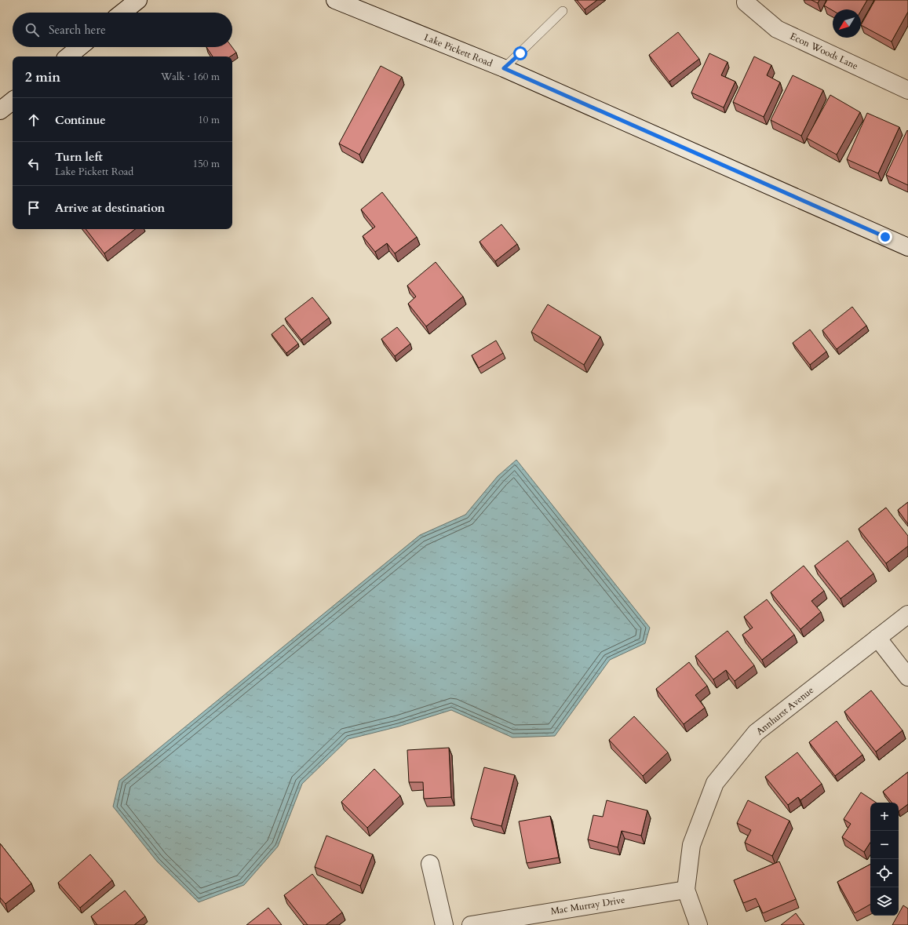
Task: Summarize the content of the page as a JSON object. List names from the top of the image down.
{
  "streets": {
    "street": [
      "Lake Pickett Road",
      "Econ Woods Lane",
      "Annhurst Avenue",
      "Mac Murray Drive"
    ]
  },
  "crossings": [
    ["Annhurst Avenue", "Mac Murray Drive"]
  ],
  "north": "bottom left",
  "page": {
    "search": "Search here",
    "heading": ["2 min", "Walk · 160 m"],
    "list": [
      ["Continue", "10 m"],
      ["Turn left", "Lake Pickett Road", "150 m"],
      "Arrive at destination"
    ],
    "map_buttons": ["+", "−"]
  }
}
